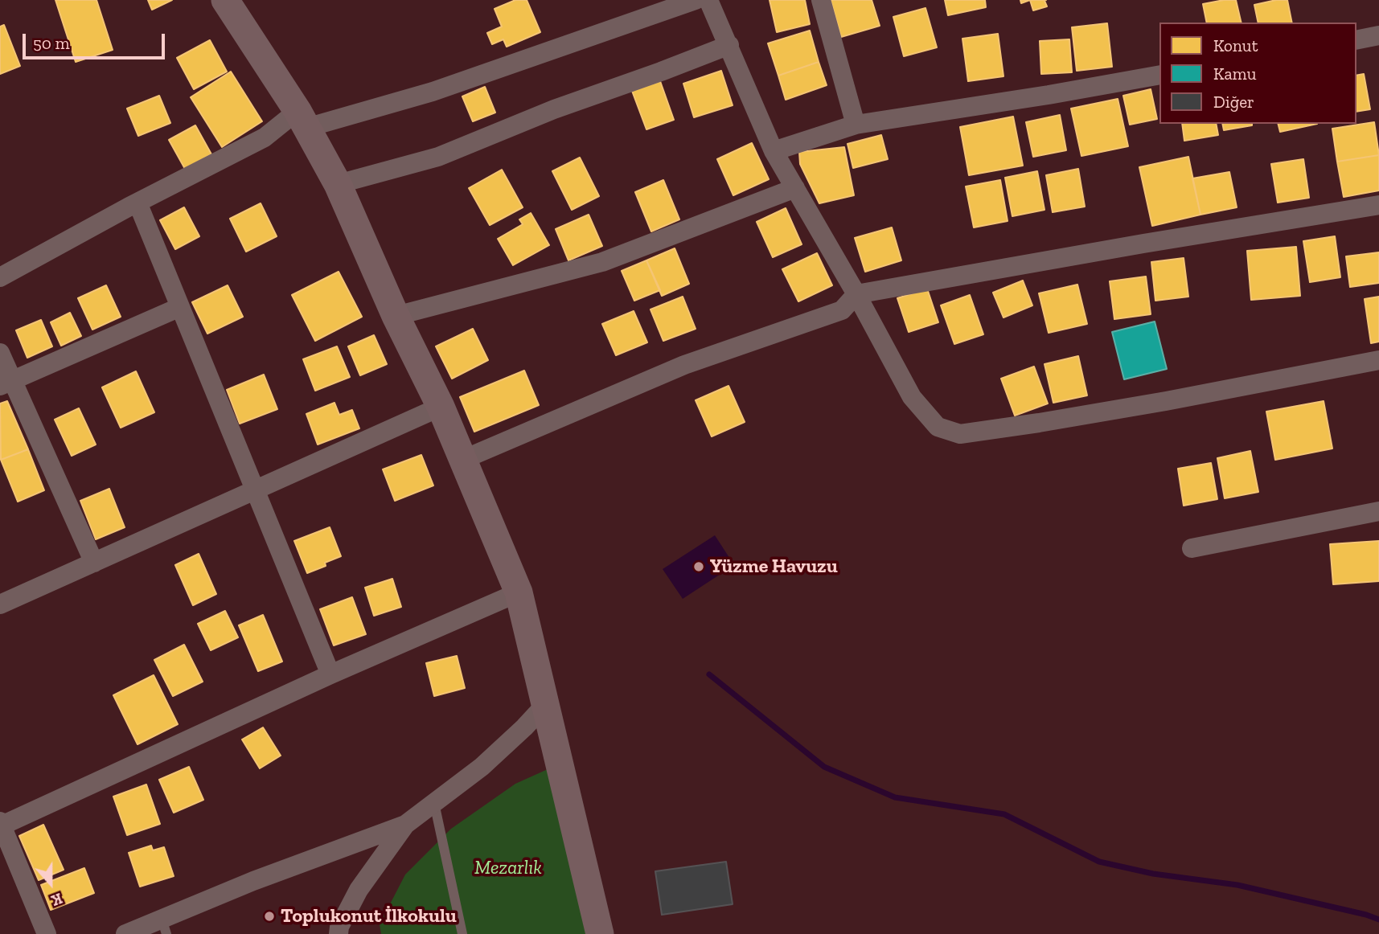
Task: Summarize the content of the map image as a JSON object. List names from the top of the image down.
{
  "parks": ["Mezarlık"],
  "places": ["Yüzme Havuzu", "Toplukonut İlkokulu"],
  "legend": ["Konut", "Kamu", "Diğer"],
  "scale_bar": "50 m",
  "north": "bottom"
}
